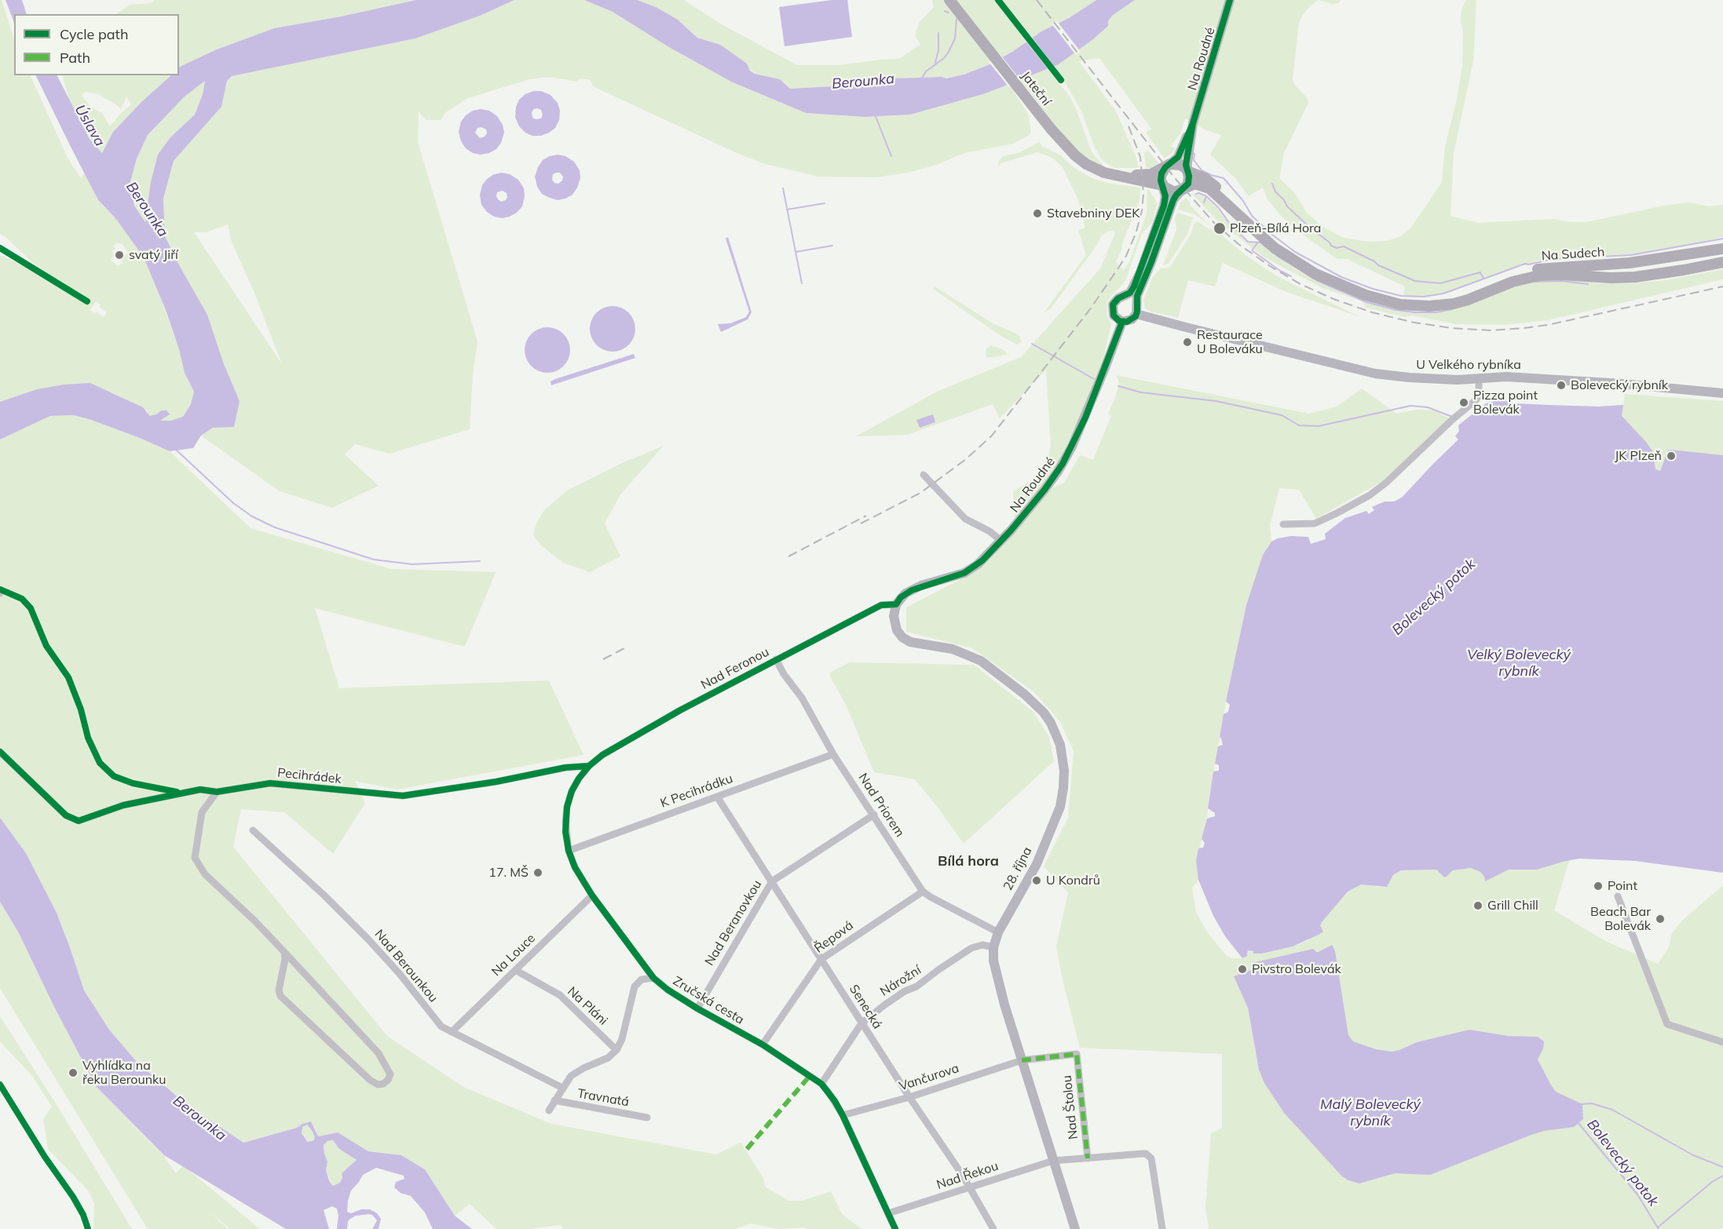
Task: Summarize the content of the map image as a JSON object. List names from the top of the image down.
{
  "streets": {
    "main road": [
      "Na Roudné",
      "Jateční",
      "Na Sudech",
      "U Velkého rybníka",
      "28. října"
    ],
    "street": [
      "Nad Feronou",
      "Pecihrádek",
      "K Pecihrádku",
      "Nad Priorem",
      "Nad Beranovkou",
      "Řepová",
      "Na Louce",
      "Nad Berounkou",
      "Nárožní",
      "Zručská cesta",
      "Na Pláni",
      "Senecká",
      "Vančurova",
      "Travnatá",
      "Nad Štolou",
      "Nad Řekou"
    ]
  },
  "crossings": [
    ["Na Roudné", "Jateční"],
    ["Na Roudné", "Na Sudech"],
    ["Na Roudné", "U Velkého rybníka"],
    ["Na Roudné", "Nad Feronou"],
    ["Na Roudné", "28. října"],
    ["Jateční", "Na Sudech"],
    ["Nad Feronou", "Pecihrádek"],
    ["Nad Feronou", "Nad Priorem"],
    ["Nad Feronou", "28. října"],
    ["Nad Feronou", "Zručská cesta"],
    ["Pecihrádek", "Zručská cesta"],
    ["K Pecihrádku", "Nad Priorem"],
    ["K Pecihrádku", "Zručská cesta"],
    ["K Pecihrádku", "Senecká"],
    ["Nad Priorem", "28. října"],
    ["Nad Priorem", "Nad Beranovkou"],
    ["Nad Priorem", "Řepová"],
    ["28. října", "Nárožní"],
    ["28. října", "Vančurova"],
    ["28. října", "Nad Řekou"],
    ["Nad Beranovkou", "Zručská cesta"],
    ["Nad Beranovkou", "Senecká"],
    ["Řepová", "Zručská cesta"],
    ["Řepová", "Senecká"],
    ["Na Louce", "Nad Berounkou"],
    ["Na Louce", "Zručská cesta"],
    ["Na Louce", "Na Pláni"],
    ["Nárožní", "Zručská cesta"],
    ["Nárožní", "Senecká"],
    ["Zručská cesta", "Na Pláni"],
    ["Zručská cesta", "Vančurova"],
    ["Zručská cesta", "Nad Řekou"],
    ["Senecká", "Vančurova"],
    ["Senecká", "Nad Řekou"],
    ["Vančurova", "Nad Štolou"]
  ],
  "districts": ["Bílá hora"],
  "water": [
    "Berounka",
    "Úslava",
    "Bolevecký potok",
    "Velký Bolevecký rybník",
    "Malý Bolevecký rybník"
  ],
  "places": [
    "Stavebniny DEK",
    "Plzeň-Bílá Hora",
    "svatý Jiří",
    "Restaurace U Boleváku",
    "Bolevecký rybník",
    "Pizza point Bolevák",
    "JK Plzeň",
    "17. MŠ",
    "U Kondrů",
    "Point",
    "Grill Chill",
    "Beach Bar Bolevák",
    "Pivstro Bolevák",
    "Vyhlídka na řeku Berounku"
  ],
  "legend": ["Cycle path", "Path"]
}
